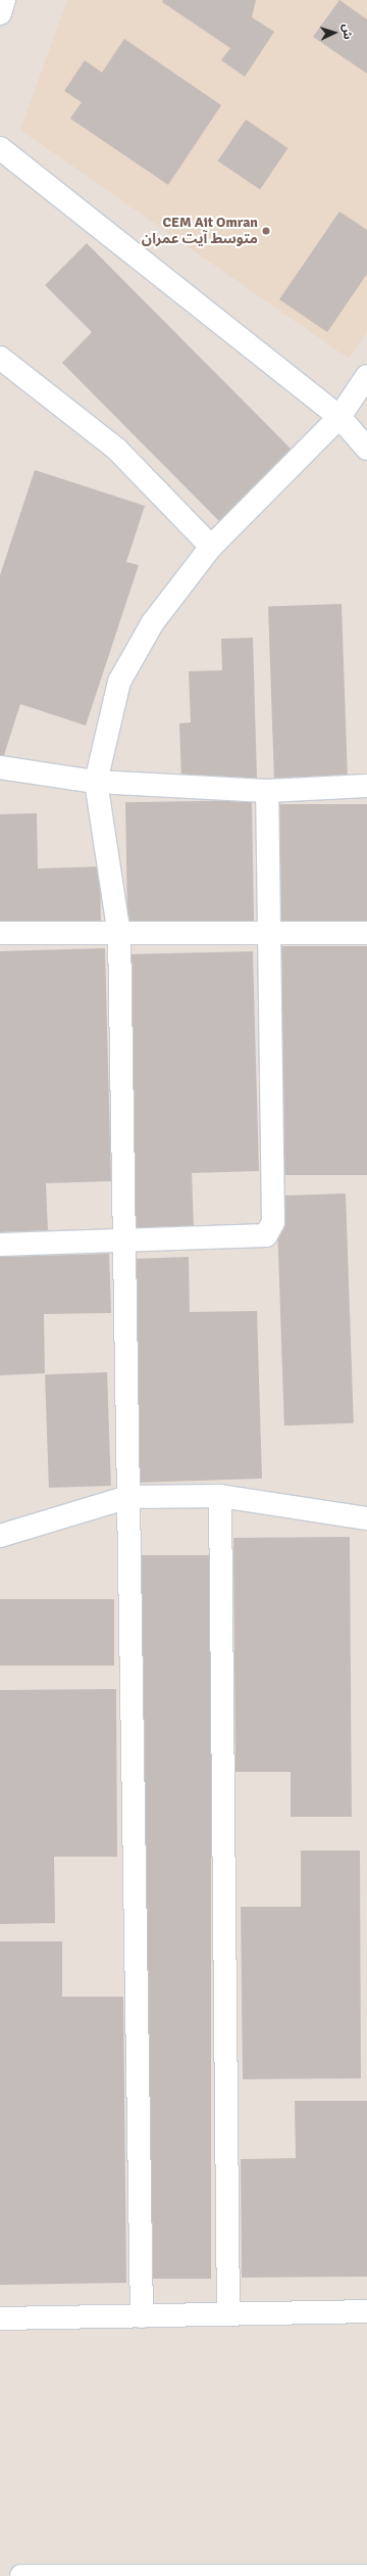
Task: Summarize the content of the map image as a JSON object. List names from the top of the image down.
{
  "places": ["CEM Ait Omran متوسط آيت عمران"],
  "north": "right"
}
